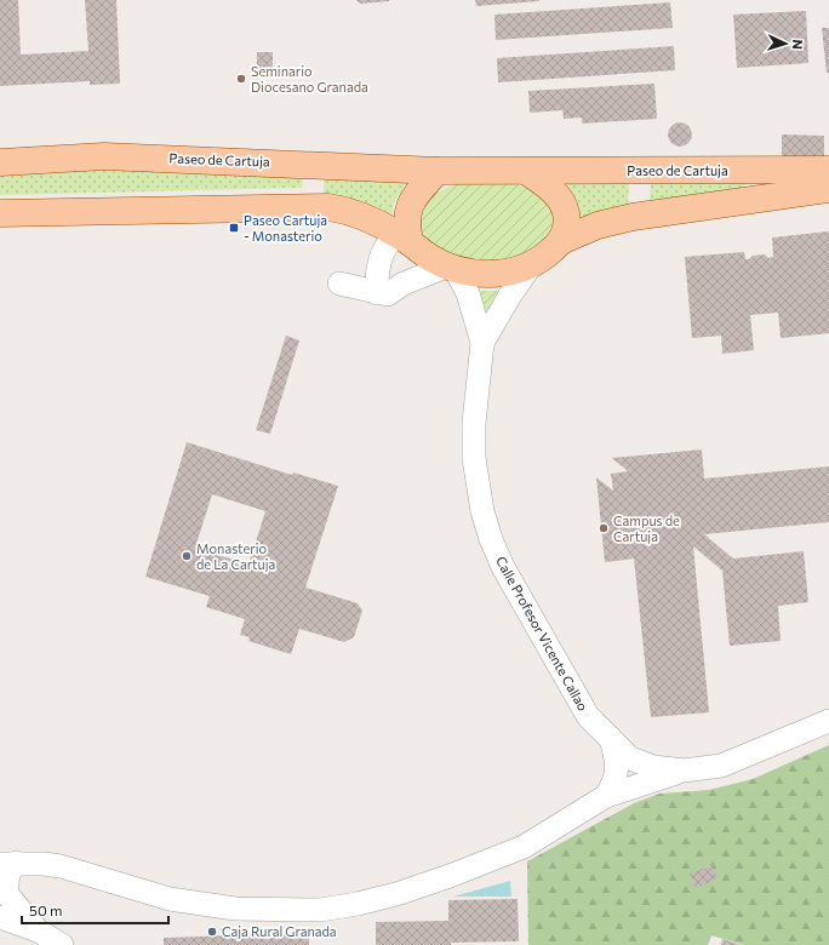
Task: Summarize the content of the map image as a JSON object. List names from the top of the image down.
{
  "streets": {
    "main road": ["Paseo de Cartuja"],
    "street": ["Calle Profesor Vicente Callao"]
  },
  "crossings": [
    ["Paseo de Cartuja", "Calle Profesor Vicente Callao"]
  ],
  "places": {
    "other": [
      "Seminario Diocesano Granada",
      "Campus de Cartuja",
      "Monasterio de La Cartuja",
      "Caja Rural Granada"
    ],
    "transit": ["Paseo Cartuja - Monasterio"]
  },
  "scale_bar": "50 m",
  "north": "right"
}
